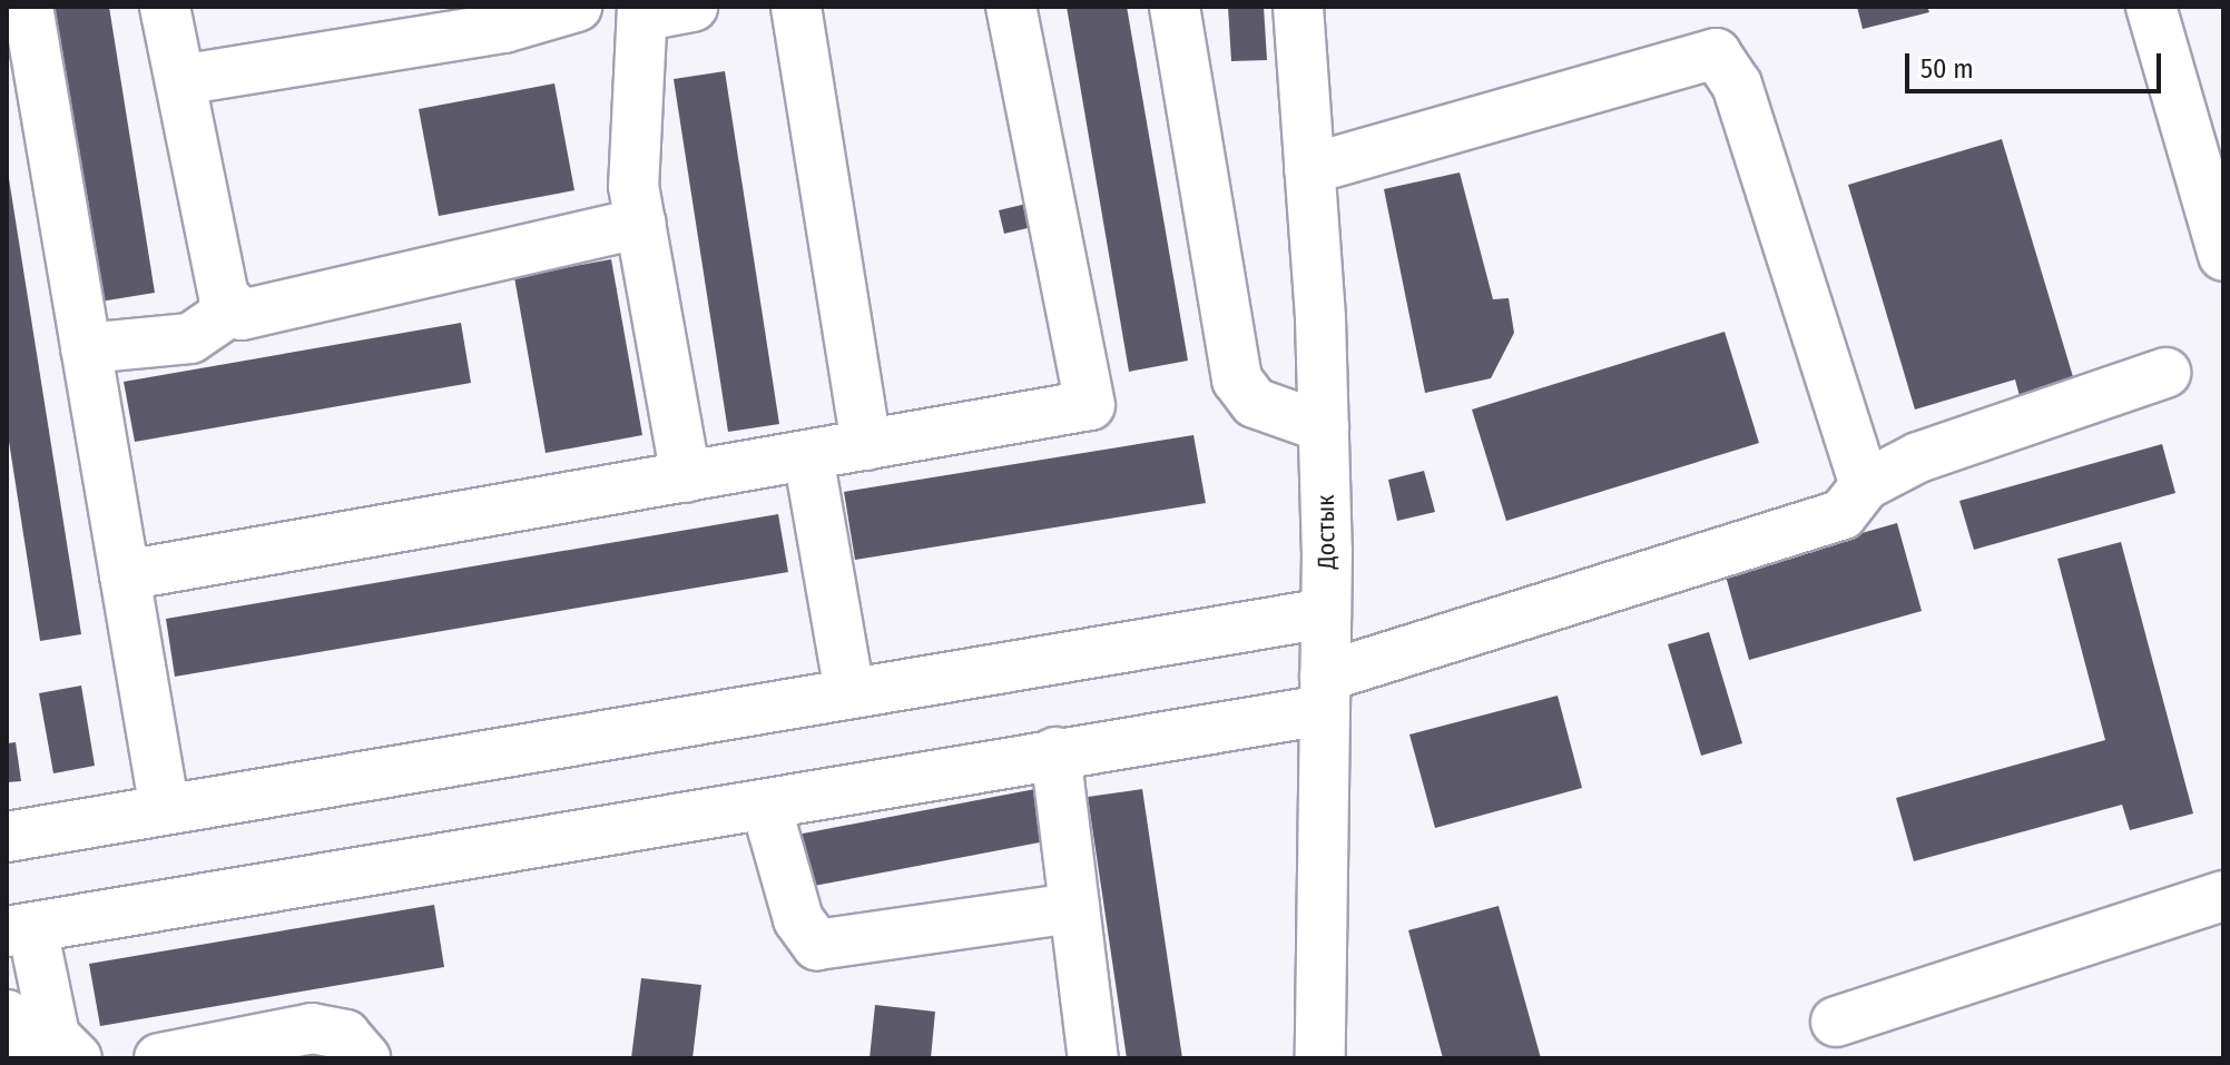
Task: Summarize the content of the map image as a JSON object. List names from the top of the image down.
{
  "streets": {
    "street": ["Достык"]
  },
  "scale_bar": "50 m"
}
